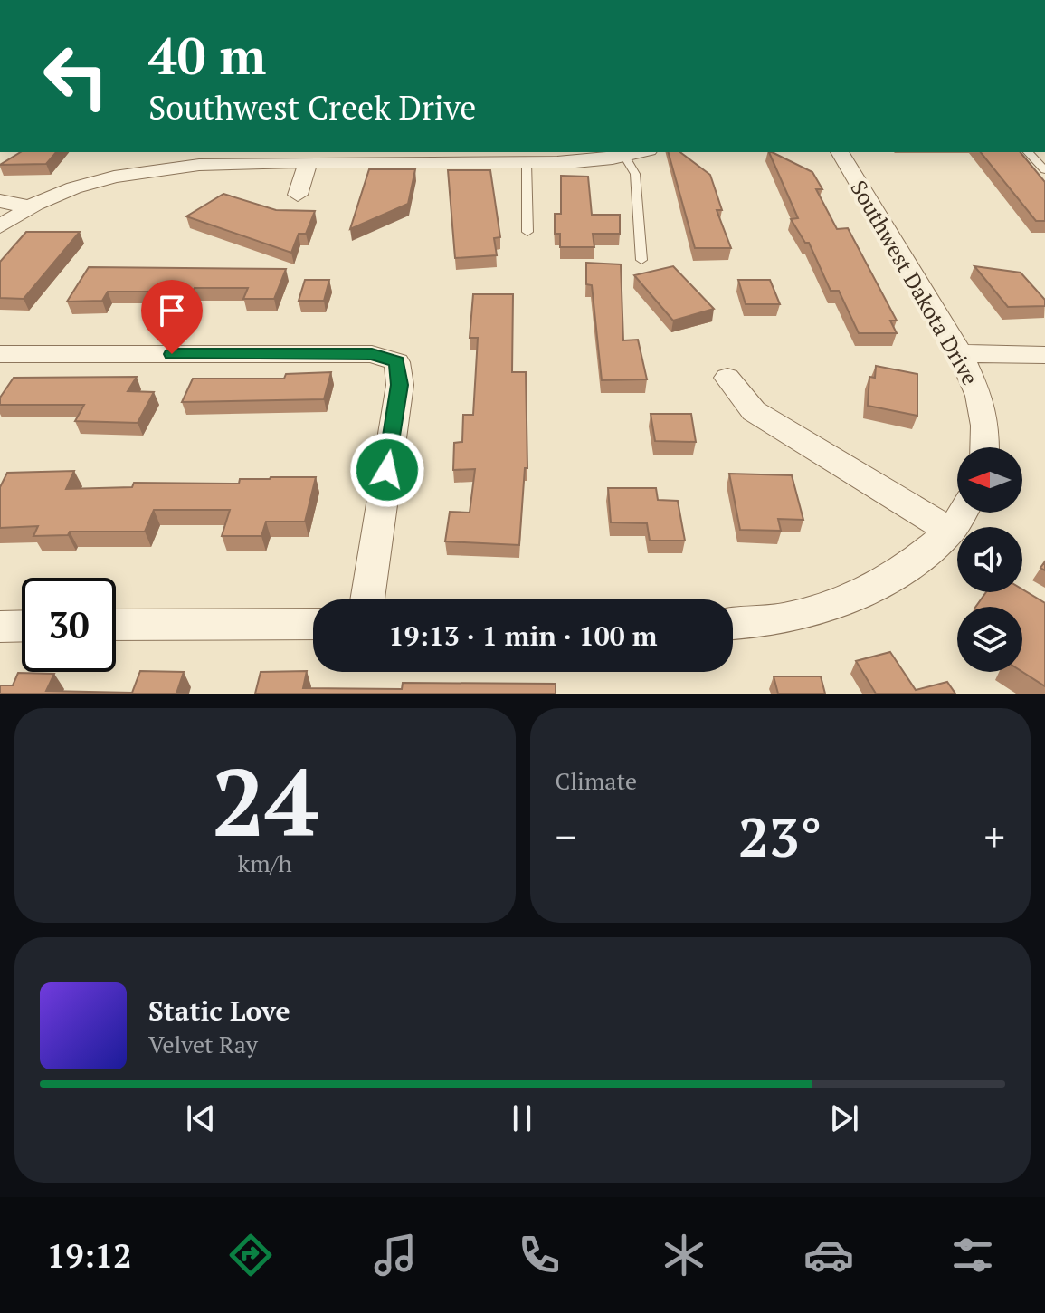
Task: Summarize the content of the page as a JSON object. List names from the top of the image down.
{
  "streets": {
    "street": ["Southwest Dakota Drive"]
  },
  "north": "left",
  "page": {
    "turn": ["40 m", "Southwest Creek Drive"],
    "limit": "30",
    "trip": "19:13 · 1 min · 100 m",
    "tile": [
      ["24", "km/h"],
      "Climate"
    ],
    "heat": ["−", "23°", "+"],
    "song": ["Static Love", "Velvet Ray"],
    "tabs": "19:12"
  }
}
